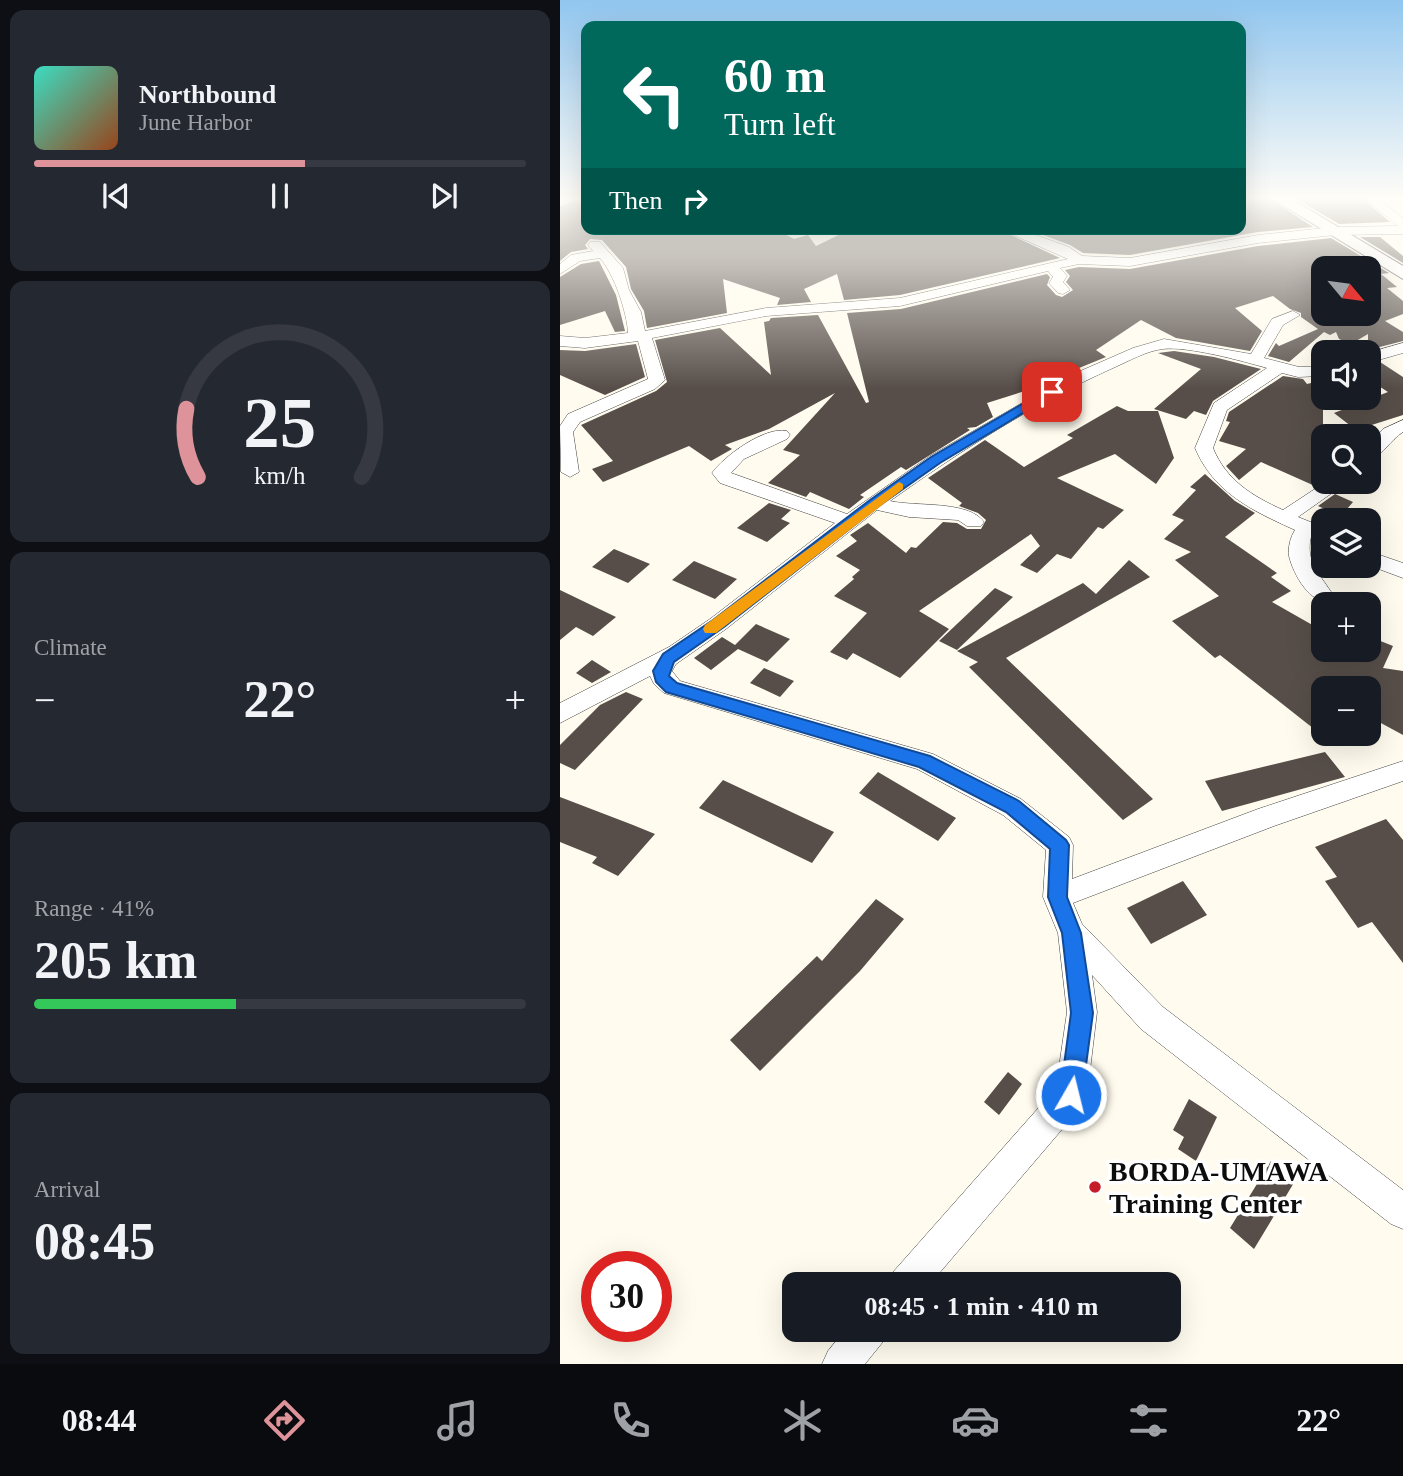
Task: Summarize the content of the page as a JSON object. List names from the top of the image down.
{
  "places": ["BORDA-UMAWA Training Center"],
  "north": "bottom right",
  "page": {
    "turn": ["60 m", "Turn left"],
    "song": ["Northbound", "June Harbor"],
    "then": "Then",
    "map_buttons": ["+", "−"],
    "tile": [
      "Climate",
      ["Range · 41%", "205 km"],
      ["Arrival", "08:45"]
    ],
    "heat": ["−", "22°", "+"],
    "limit": "30",
    "trip": "08:45 · 1 min · 410 m",
    "tabs": ["08:44", "22°"],
    "gauge": ["25", "km/h"]
  }
}
